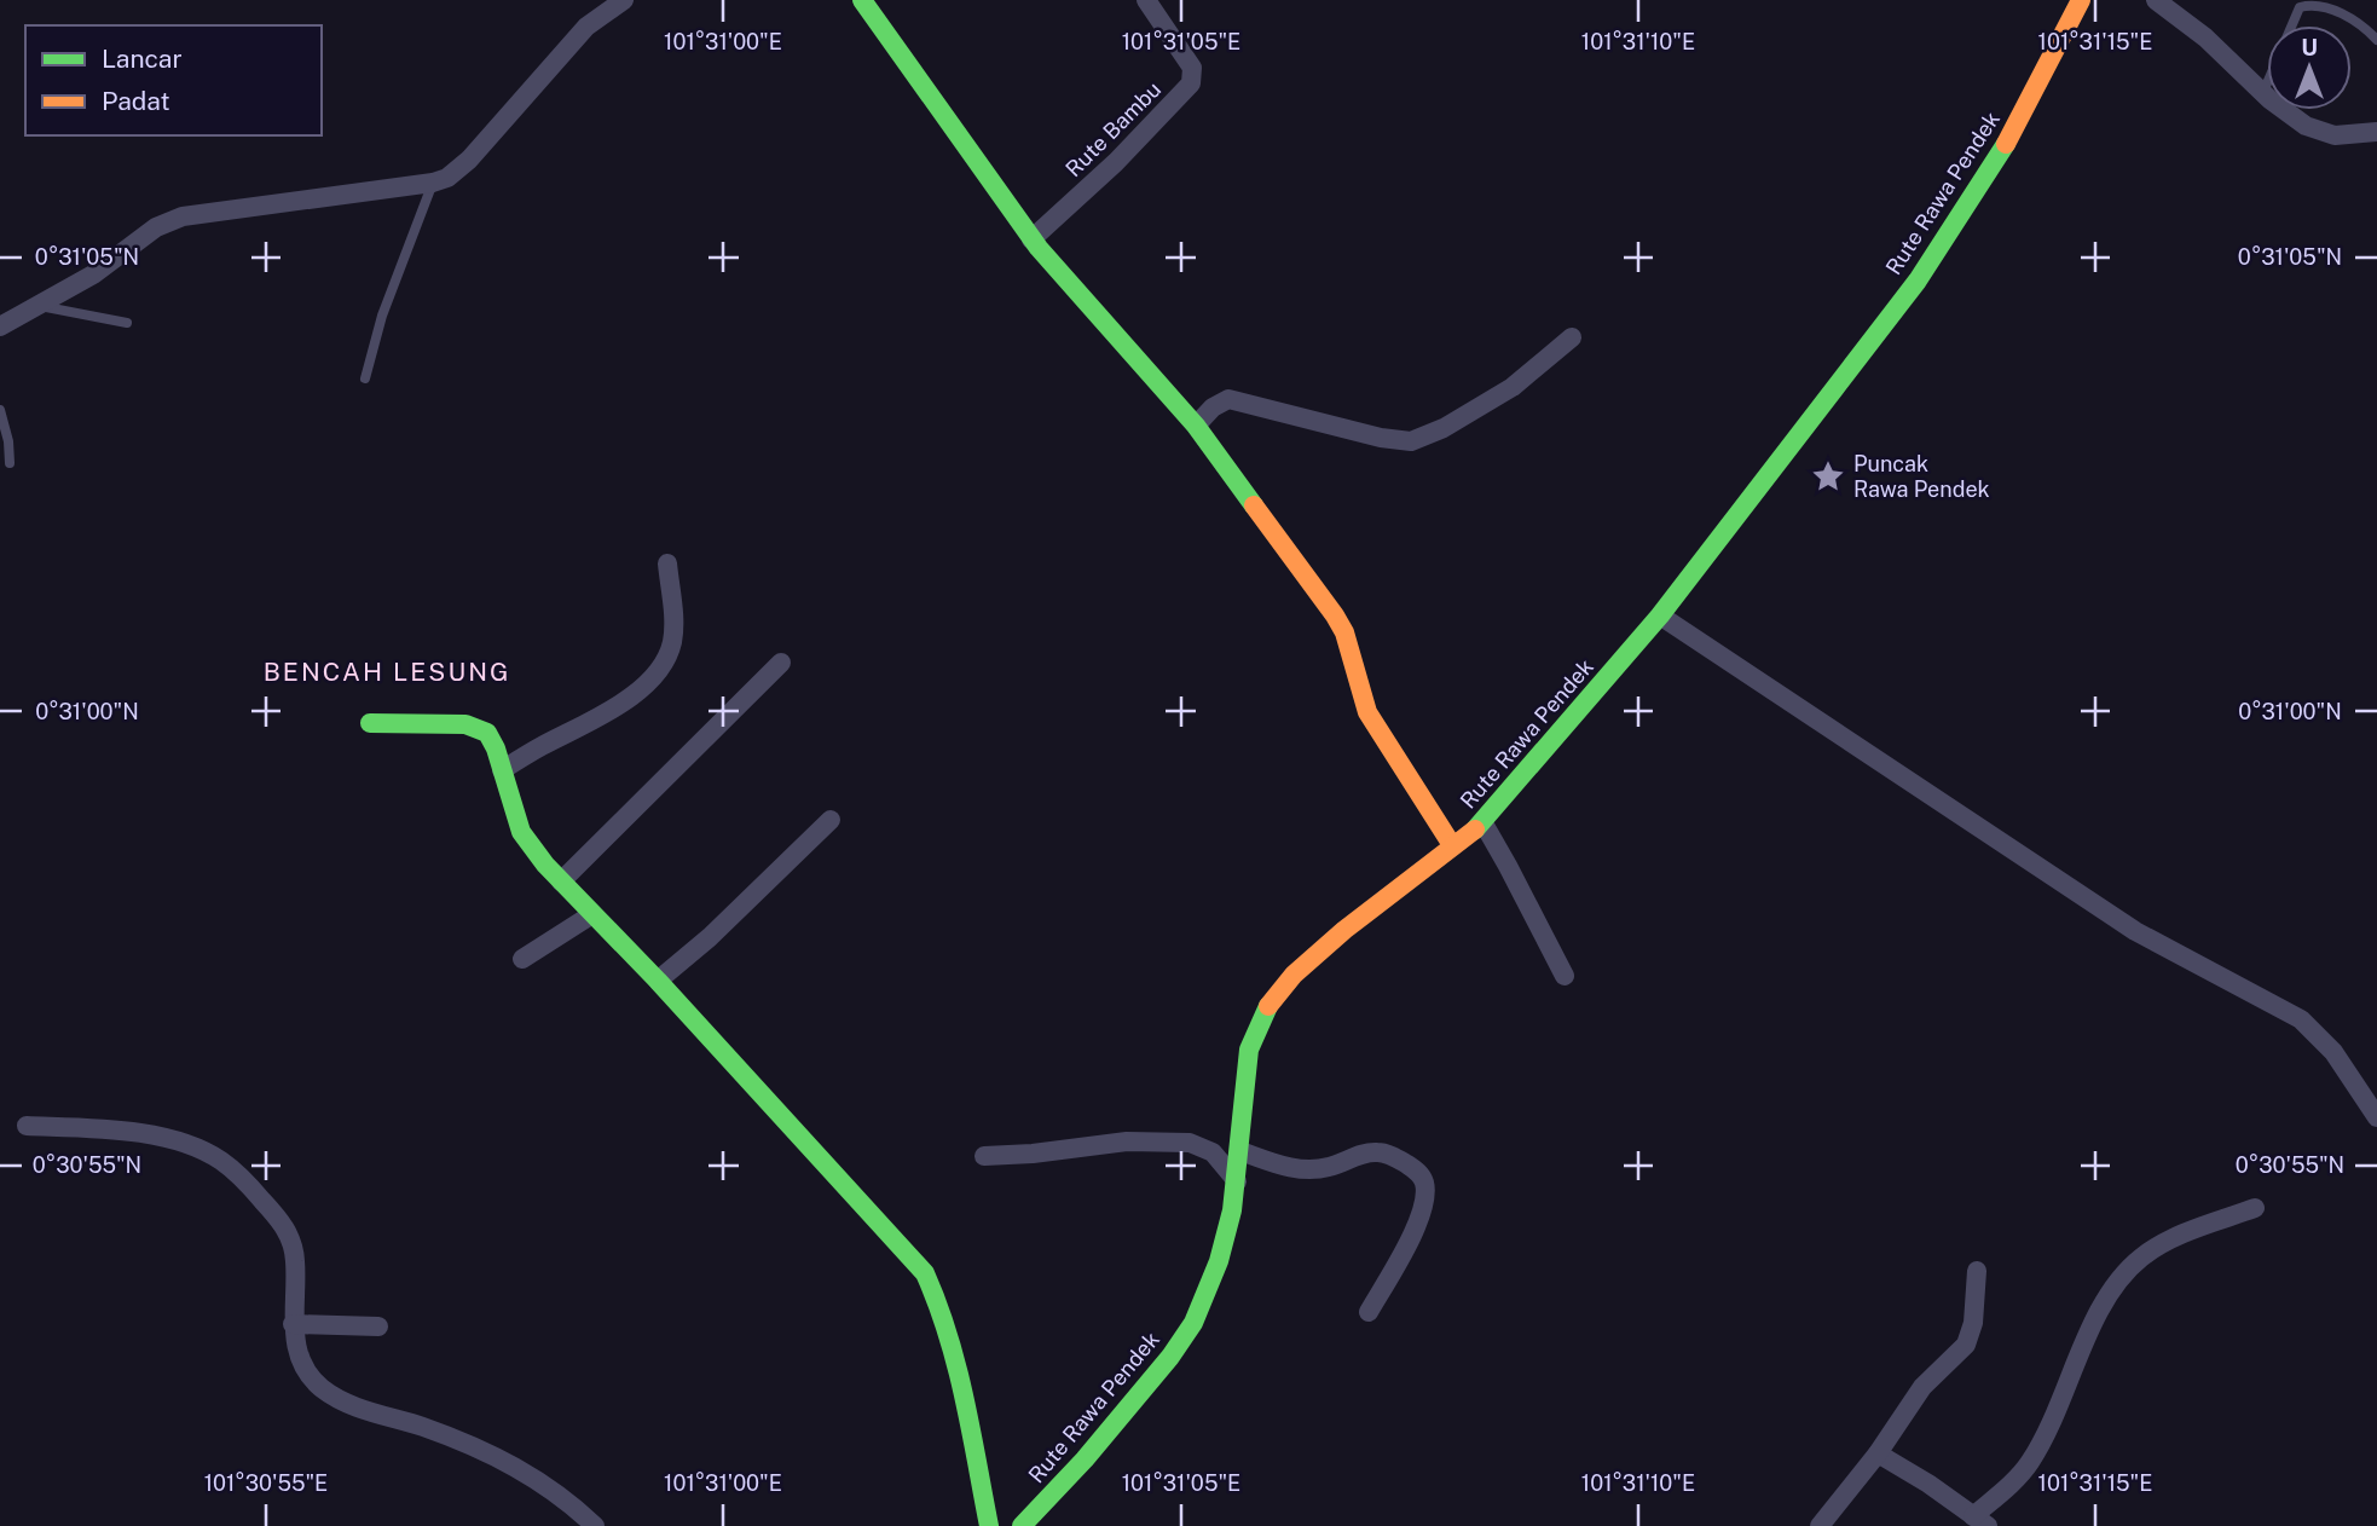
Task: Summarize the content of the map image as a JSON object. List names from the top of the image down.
{
  "streets": {
    "street": ["Rute Bambu", "Rute Rawa Pendek"]
  },
  "districts": ["BENCAH LESUNG"],
  "places": {
    "place": ["Puncak Rawa Pendek"]
  },
  "legend": ["Lancar", "Padat"],
  "north": "top",
  "coordinates": [
    "101°31'00\"E",
    "101°31'05\"E",
    "101°31'10\"E",
    "101°31'15\"E",
    "0°31'05\"N",
    "0°31'00\"N",
    "0°30'55\"N",
    "101°30'55\"E"
  ]
}
